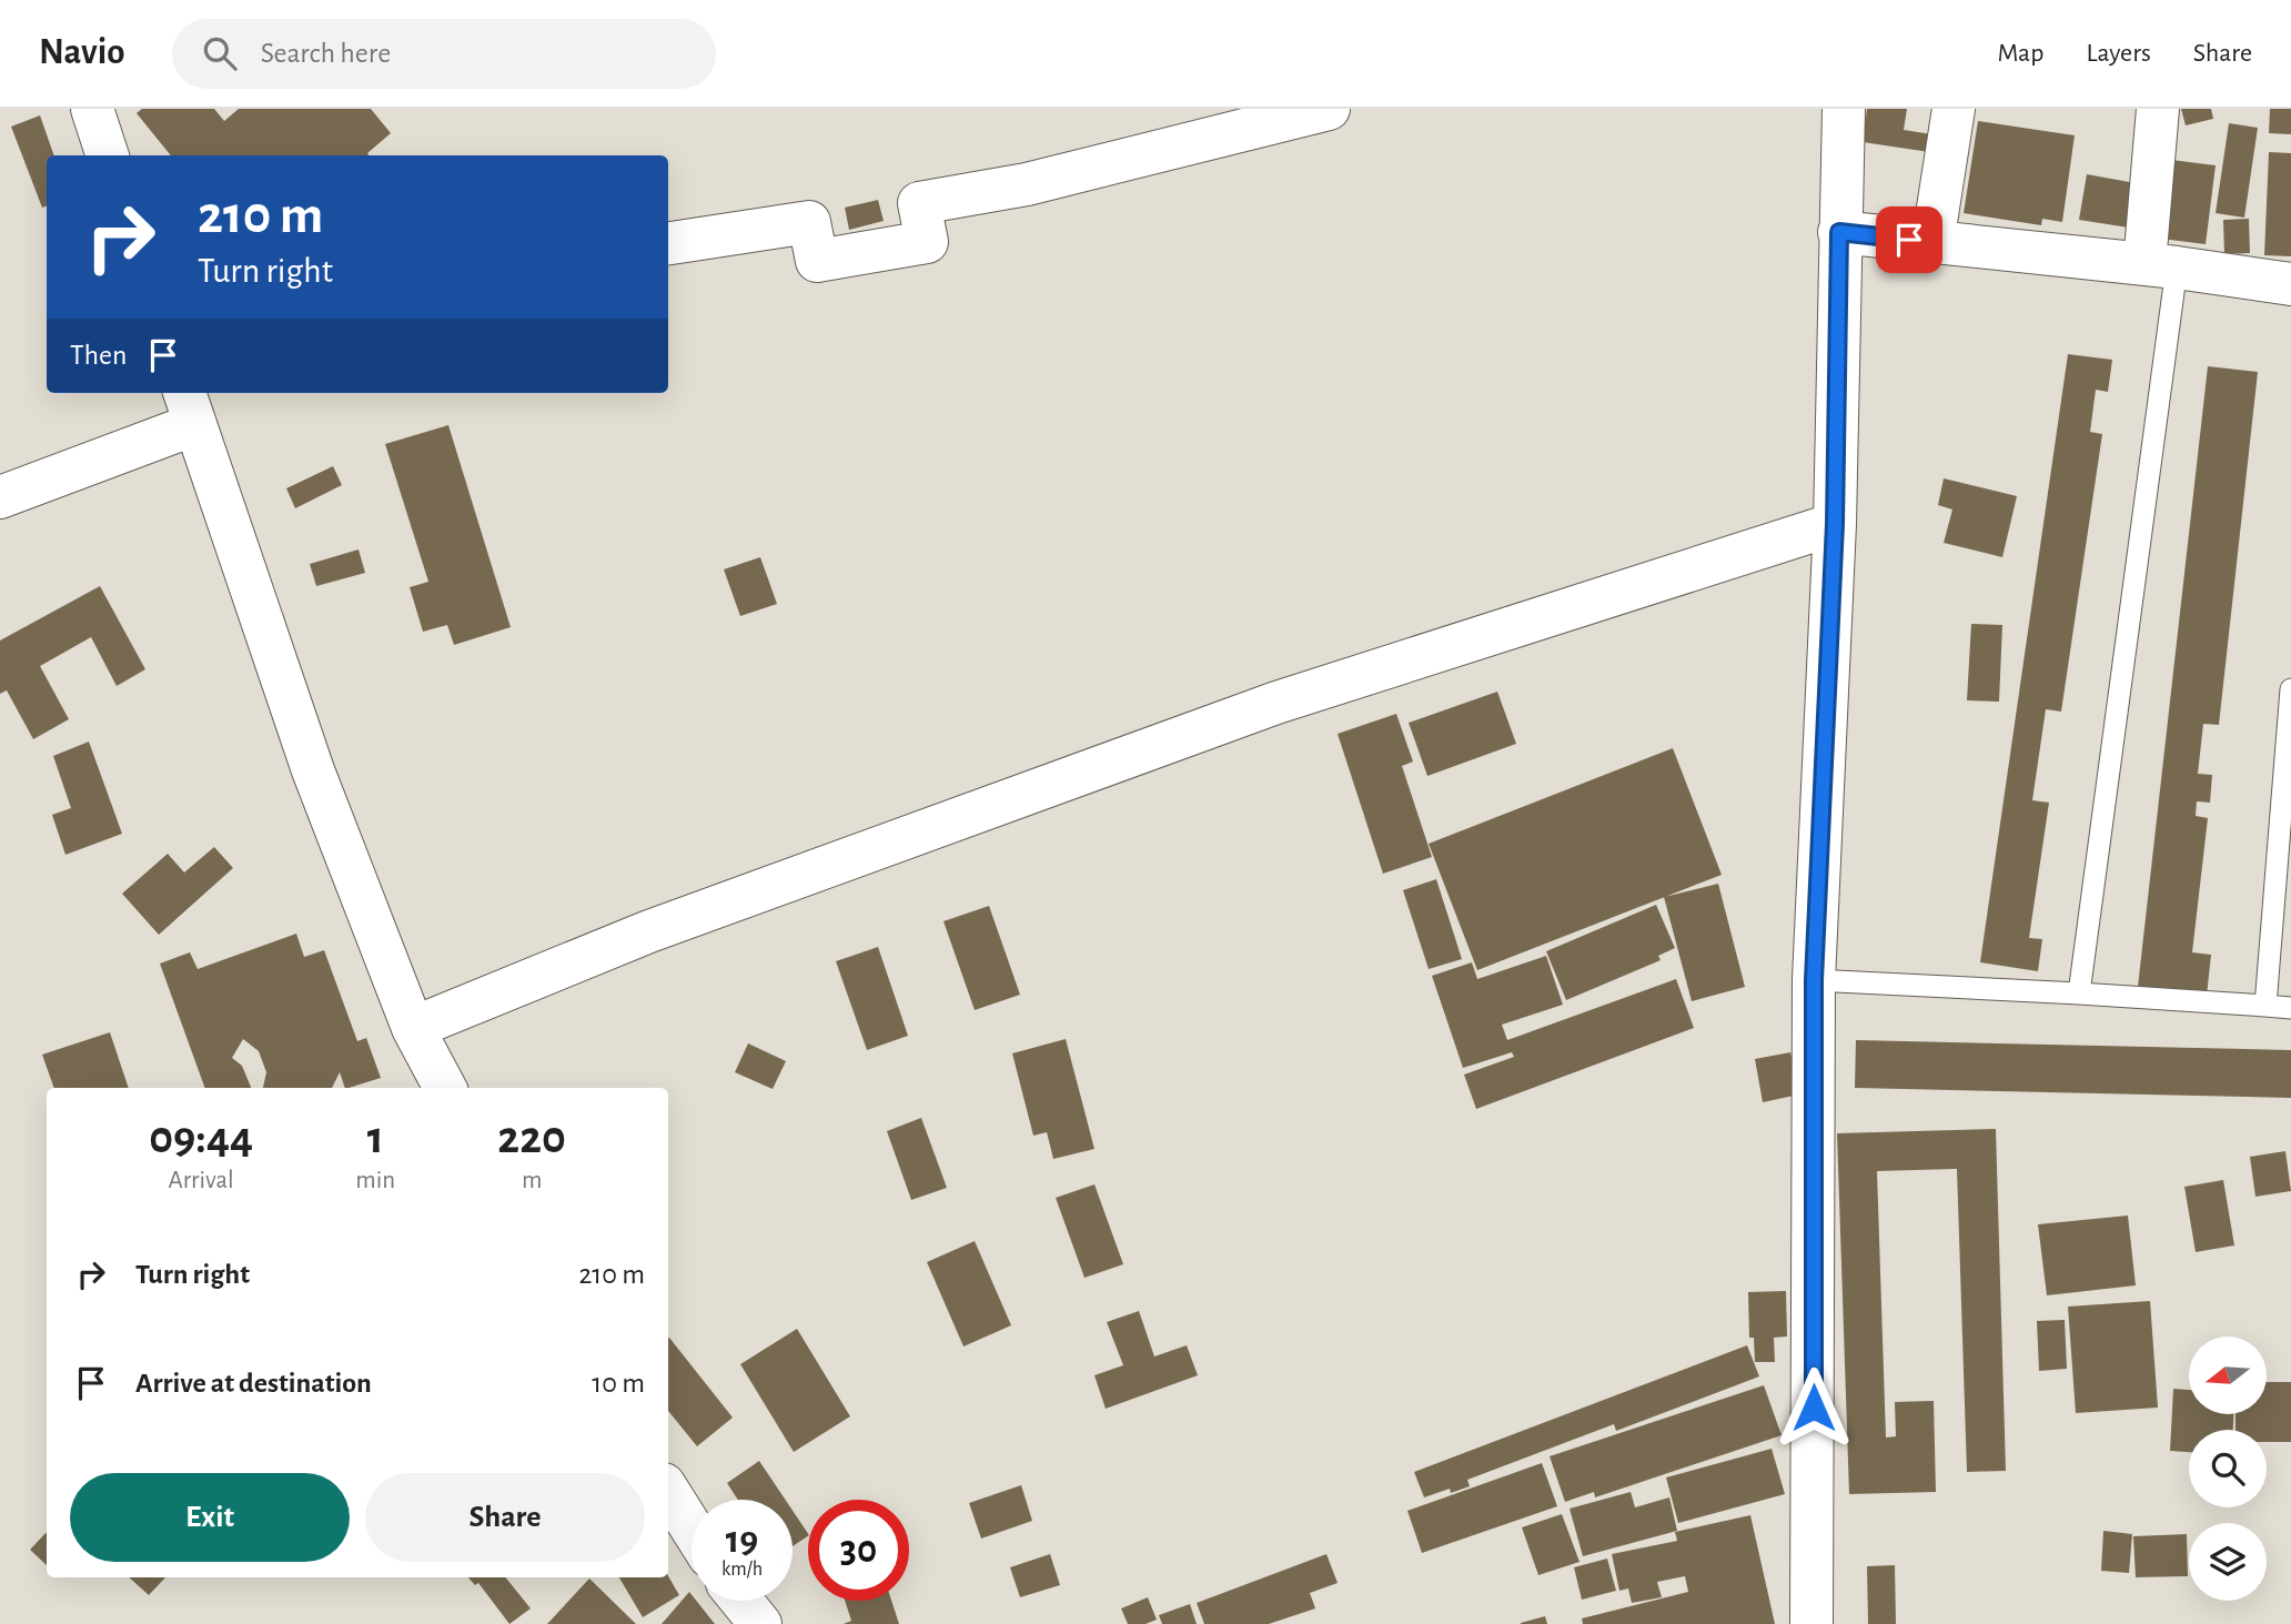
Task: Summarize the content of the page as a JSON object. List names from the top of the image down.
{
  "north": "left",
  "page": {
    "header": "Navio",
    "search": "Search here",
    "nav": ["Map", "Layers", "Share"],
    "turn": ["210 m", "Turn right"],
    "then": "Then",
    "eta": [
      "09:44",
      "Arrival",
      "1",
      "min",
      "220",
      "m"
    ],
    "list": [
      {
        "name": "Turn right",
        "value": "210 m"
      },
      {
        "name": "Arrive at destination",
        "value": "10 m"
      }
    ],
    "buttons": ["Exit", "Share"],
    "speed": "19 km/h",
    "limit": "30"
  }
}
